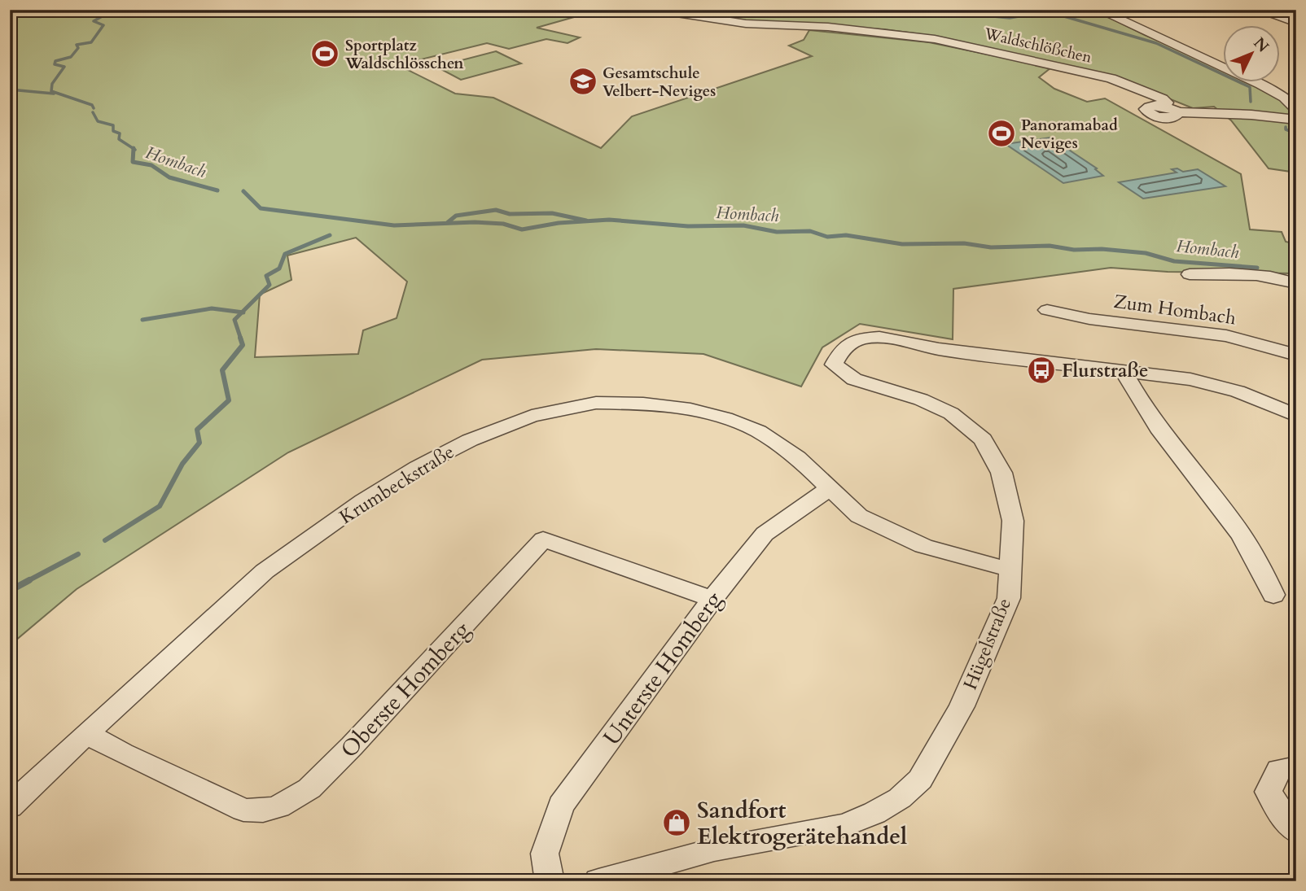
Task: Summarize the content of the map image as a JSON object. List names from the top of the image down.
{
  "streets": {
    "street": [
      "Waldschlößchen",
      "Zum Hombach",
      "Krumbeckstraße",
      "Hügelstraße",
      "Unterste Homberg",
      "Oberste Homberg"
    ]
  },
  "crossings": [
    ["Krumbeckstraße", "Hügelstraße"],
    ["Krumbeckstraße", "Unterste Homberg"],
    ["Krumbeckstraße", "Oberste Homberg"],
    ["Unterste Homberg", "Oberste Homberg"]
  ],
  "water": ["Hombach"],
  "places": {
    "sports": ["Sportplatz Waldschlösschen", "Panoramabad Neviges"],
    "school or university": ["Gesamtschule Velbert-Neviges"],
    "bus stop": ["Flurstraße"],
    "shop": ["Sandfort Elektrogerätehandel"]
  },
  "north": "top right"
}
